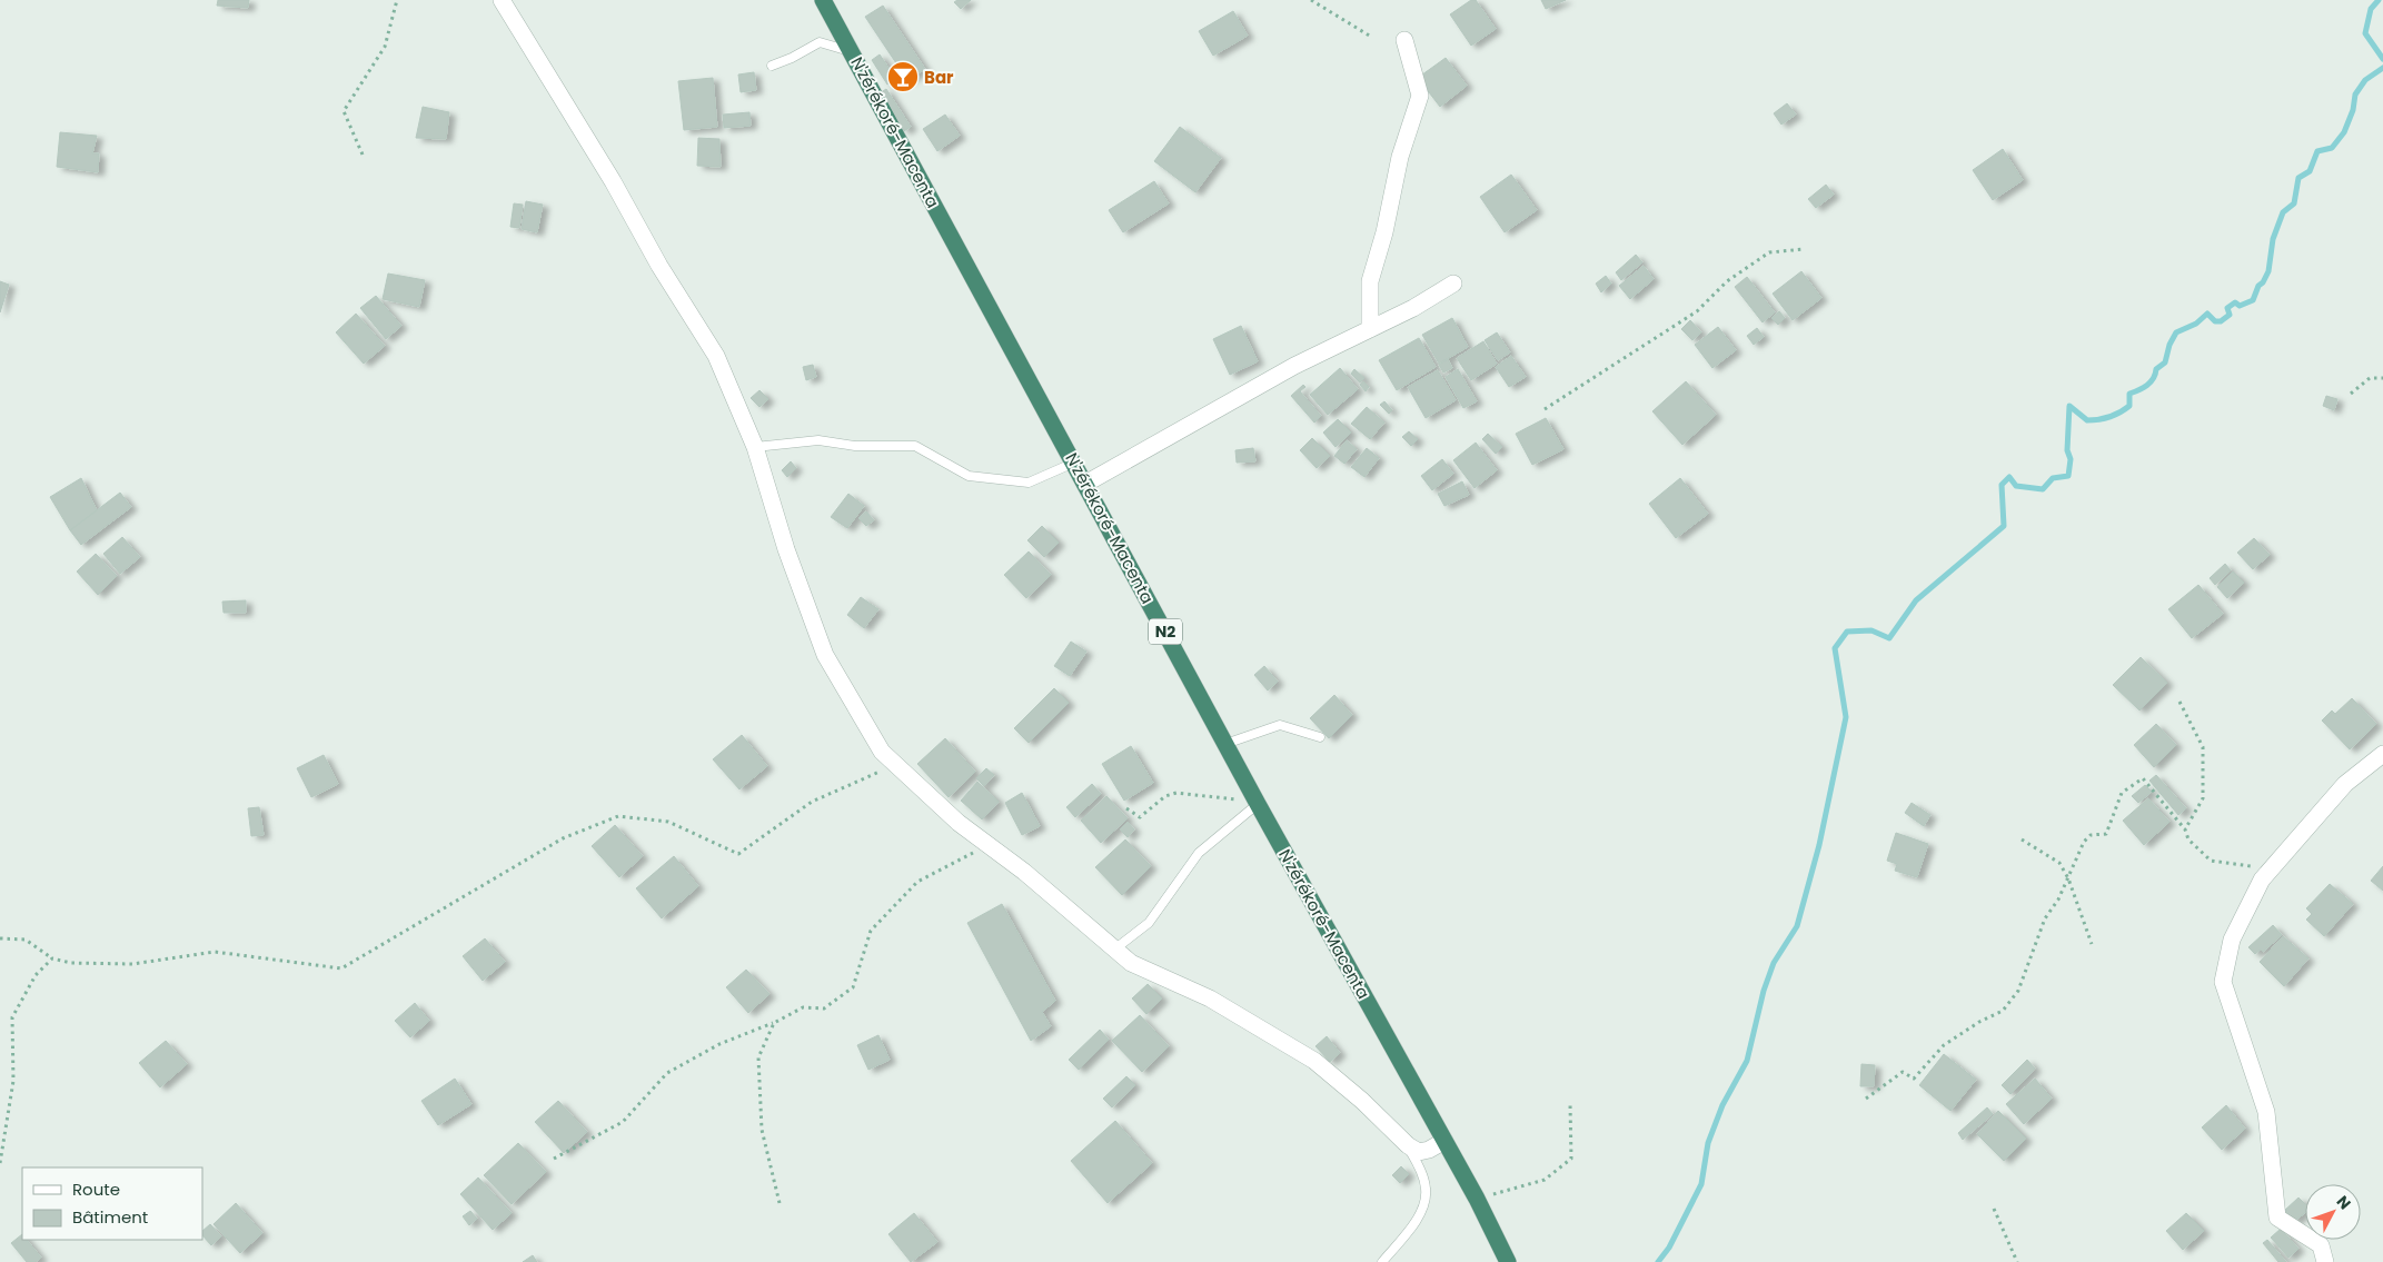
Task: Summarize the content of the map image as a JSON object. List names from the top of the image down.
{
  "streets": {
    "highway": ["N'zérékoré-Macenta", "N2"]
  },
  "places": {
    "bar": ["Bar"]
  },
  "legend": ["Route", "Bâtiment"],
  "north": "top right"
}
